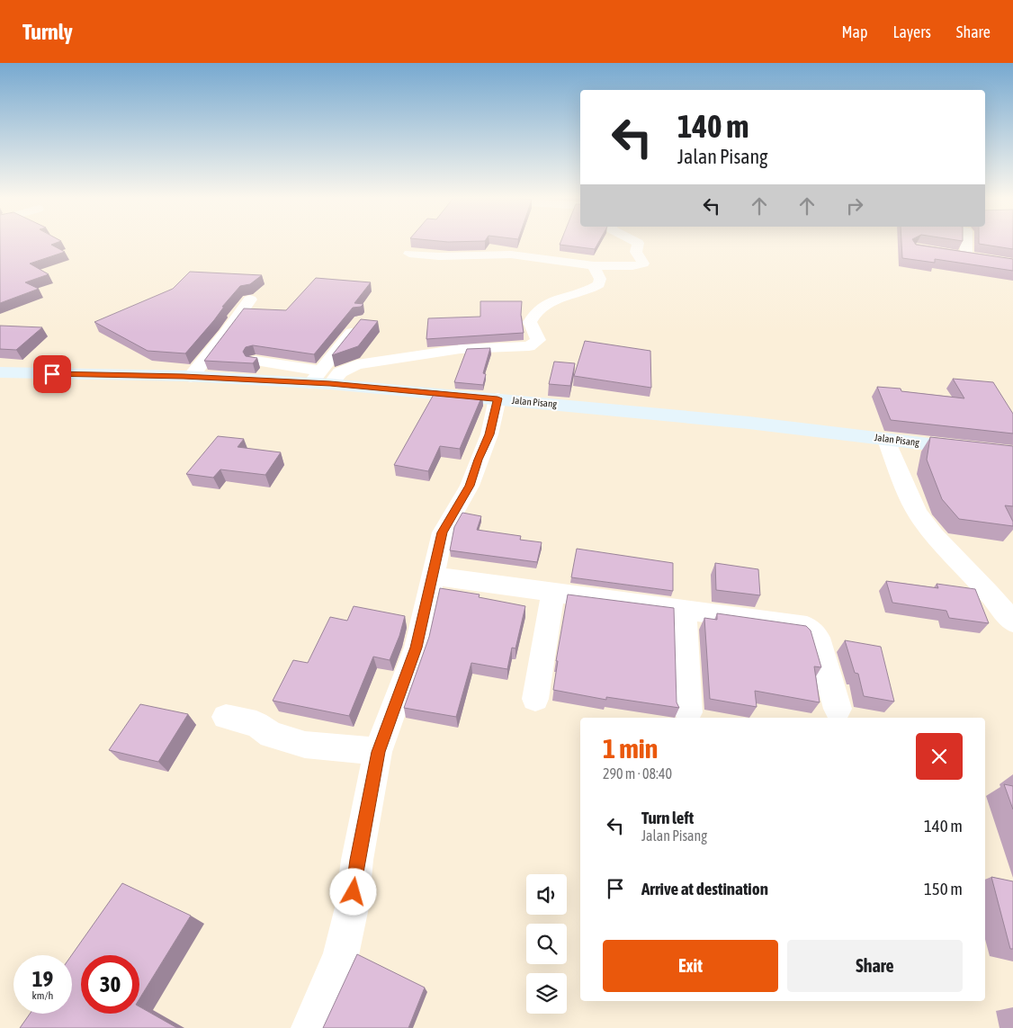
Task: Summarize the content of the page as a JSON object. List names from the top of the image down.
{
  "streets": {
    "street": ["Jalan Pisang"]
  },
  "page": {
    "header": "Turnly",
    "nav": ["Map", "Layers", "Share"],
    "turn": ["140 m", "Jalan Pisang"],
    "heading": ["1 min", "290 m · 08:40"],
    "list": [
      {
        "name": "Turn left",
        "note": "Jalan Pisang",
        "value": "140 m"
      },
      {
        "name": "Arrive at destination",
        "value": "150 m"
      }
    ],
    "buttons": ["Exit", "Share"],
    "speed": "19 km/h",
    "limit": "30"
  }
}
